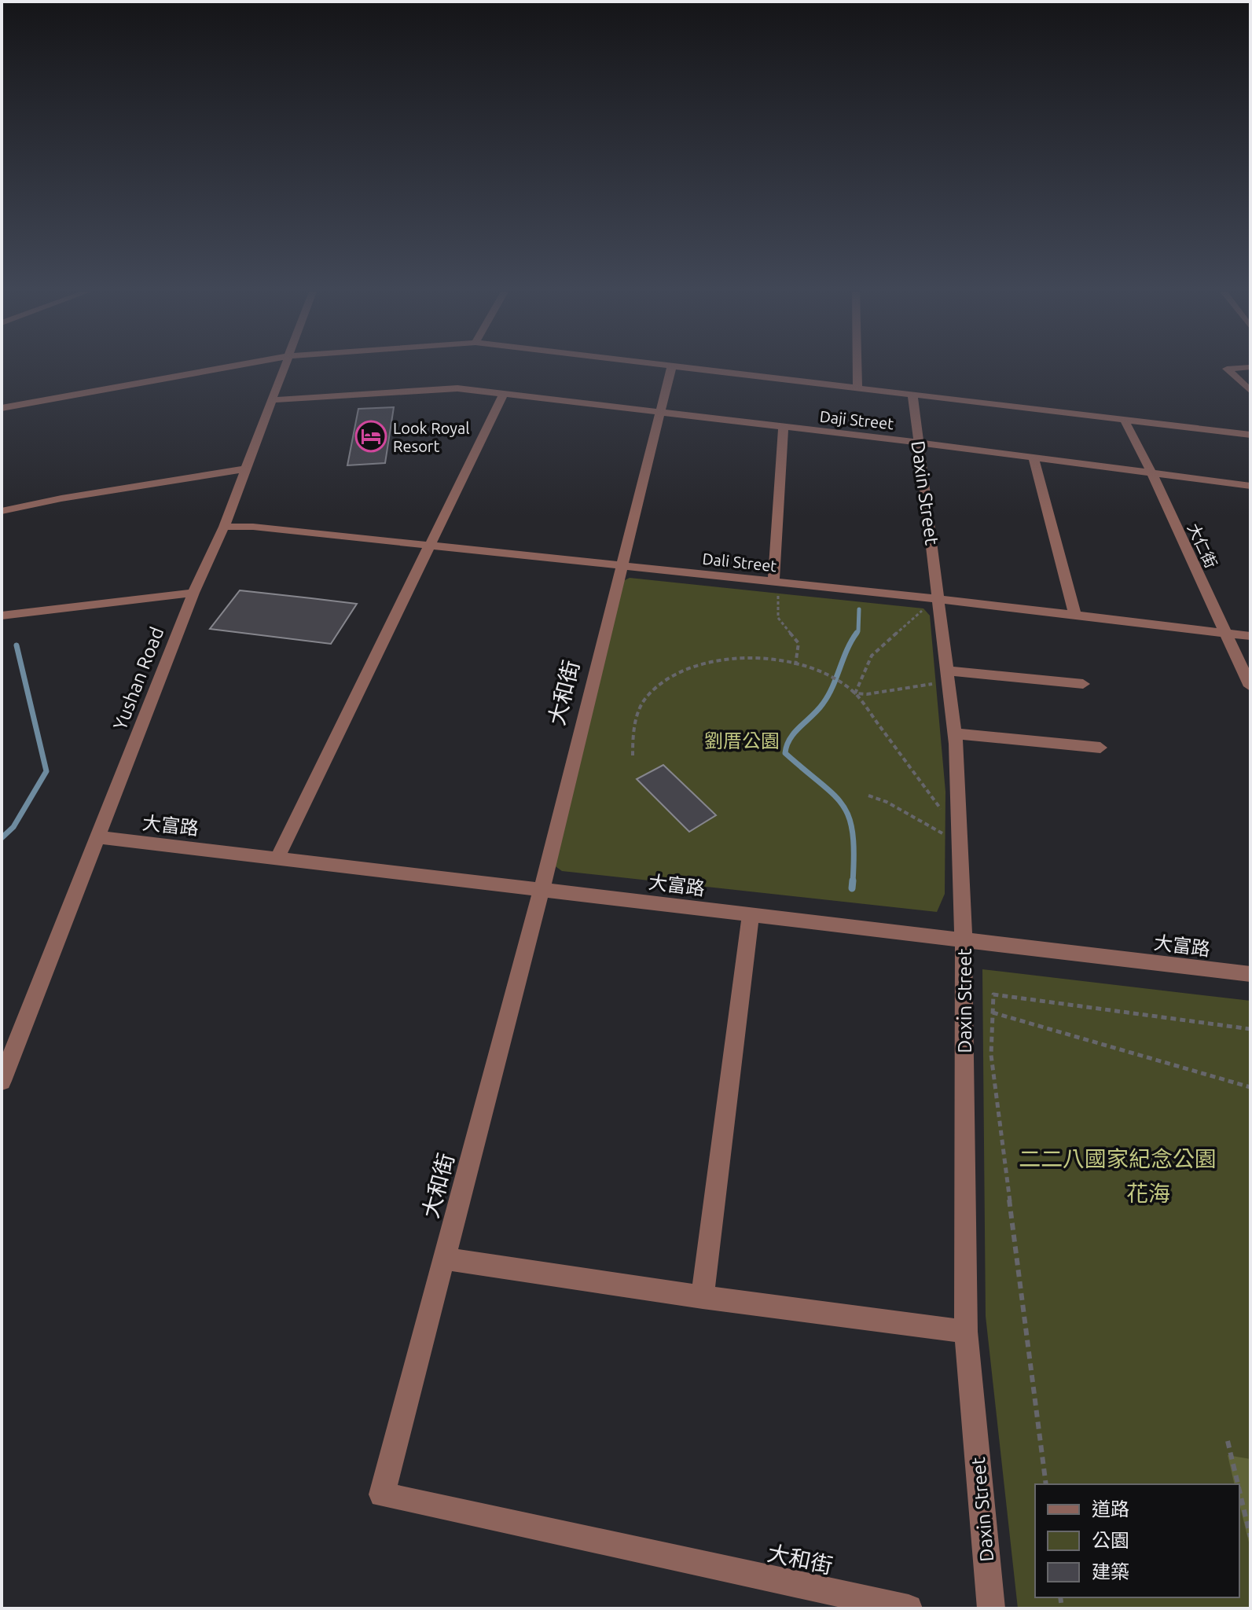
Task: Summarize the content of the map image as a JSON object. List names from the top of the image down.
{
  "streets": {
    "street": [
      "Daji Street",
      "Daxin Street",
      "大仁街",
      "Dali Street",
      "Yushan Road",
      "大和街",
      "大富路"
    ]
  },
  "crossings": [
    ["Daji Street", "Daxin Street"],
    ["Daji Street", "大仁街"],
    ["Daji Street", "Yushan Road"],
    ["Daji Street", "大和街"],
    ["Daxin Street", "Dali Street"],
    ["Daxin Street", "大富路"],
    ["大仁街", "Dali Street"],
    ["Dali Street", "Yushan Road"],
    ["Dali Street", "大和街"],
    ["Yushan Road", "大富路"],
    ["大和街", "大富路"]
  ],
  "parks": ["劉厝公園", "二二八國家紀念公園", "花海"],
  "places": {
    "hotel": ["Look Royal Resort"]
  },
  "legend": ["道路", "公園", "建築"]
}
